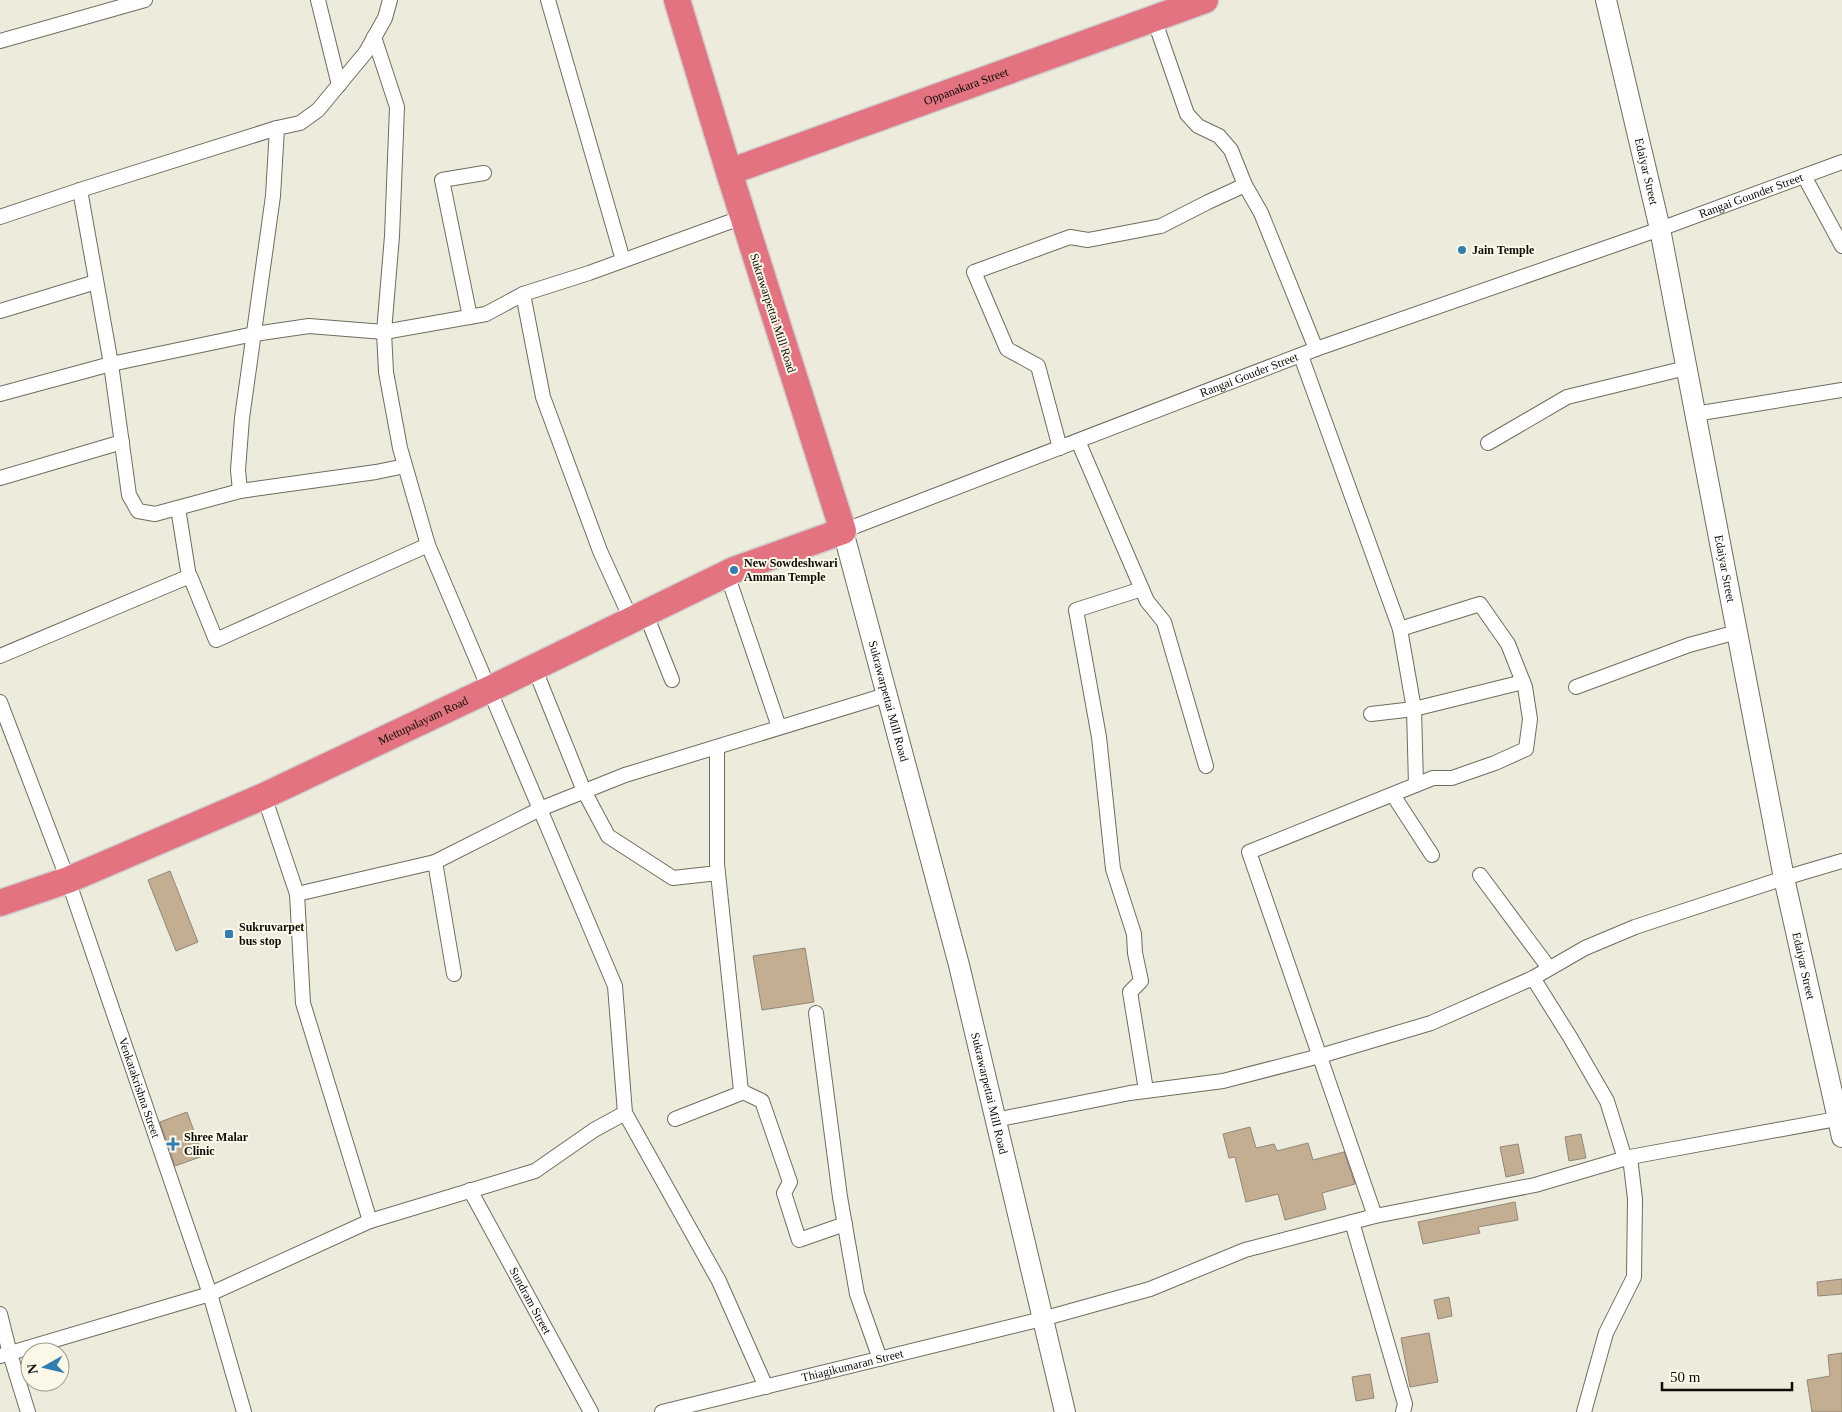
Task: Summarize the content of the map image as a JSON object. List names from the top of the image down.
{
  "streets": {
    "highway": ["Oppanakara Street", "Sukrawarpettai Mill Road", "Mettupalayam Road"],
    "street": [
      "Edaiyar Street",
      "Rangai Gounder Street",
      "Rangai Gouder Street",
      "Venkatakrishna Street",
      "Sundram Street",
      "Thiagikumaran Street"
    ]
  },
  "crossings": [
    ["Oppanakara Street", "Sukrawarpettai Mill Road"],
    ["Edaiyar Street", "Rangai Gounder Street"],
    ["Edaiyar Street", "Rangai Gouder Street"],
    ["Edaiyar Street", "Thiagikumaran Street"],
    ["Rangai Gounder Street", "Rangai Gouder Street"],
    ["Sukrawarpettai Mill Road", "Rangai Gouder Street"],
    ["Sukrawarpettai Mill Road", "Mettupalayam Road"],
    ["Sukrawarpettai Mill Road", "Thiagikumaran Street"],
    ["Rangai Gouder Street", "Mettupalayam Road"],
    ["Mettupalayam Road", "Venkatakrishna Street"]
  ],
  "places": {
    "other": ["Jain Temple", "New Sowdeshwari Amman Temple"],
    "transit": ["Sukruvarpet bus stop"],
    "health": ["Shree Malar Clinic"]
  },
  "scale_bar": "50 m",
  "north": "left"
}
